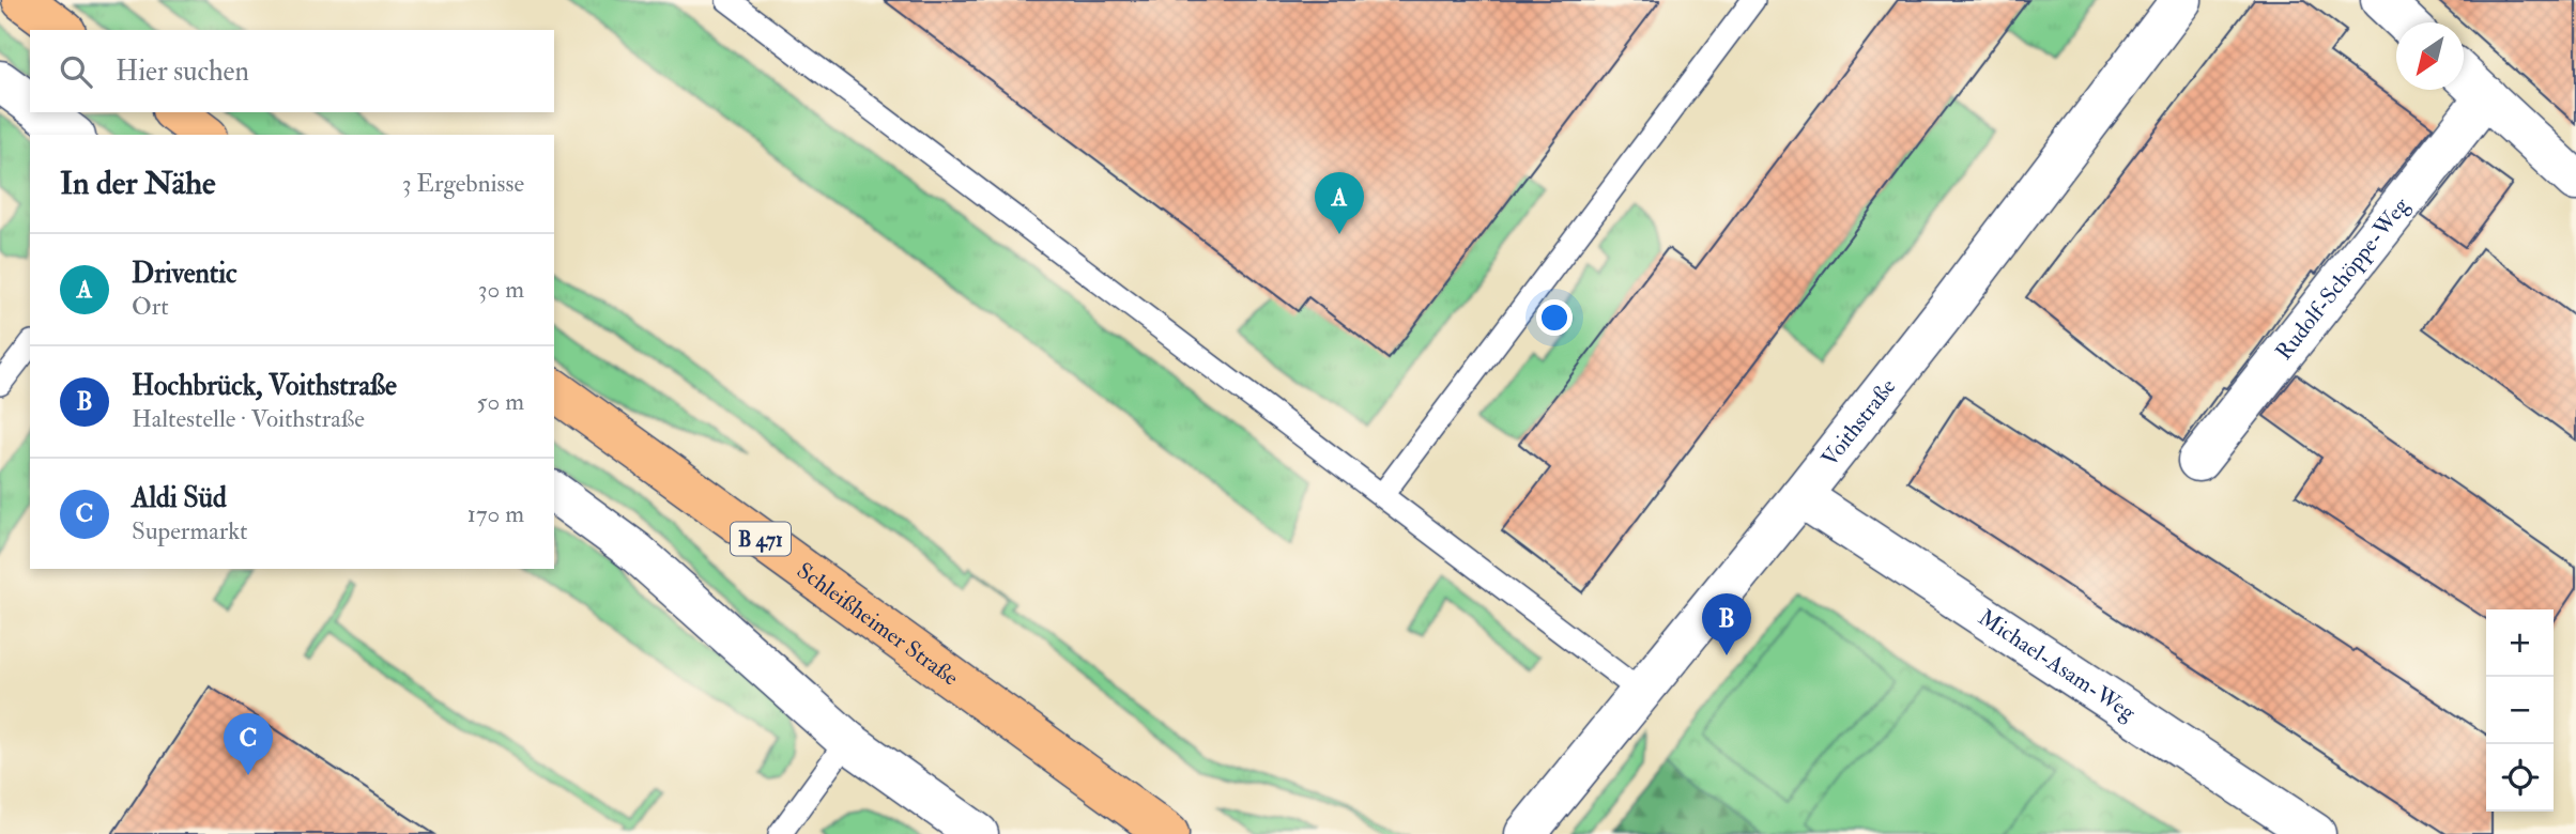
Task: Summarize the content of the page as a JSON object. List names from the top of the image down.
{
  "streets": {
    "main road": ["B 471", "Schleißheimer Straße"],
    "street": ["Rudolf-Schöppe-Weg", "Voithstraße", "Michael-Asam-Weg"]
  },
  "crossings": [
    ["Voithstraße", "Michael-Asam-Weg"]
  ],
  "north": "bottom left",
  "page": {
    "search": "Hier suchen",
    "heading": ["In der Nähe", "3 Ergebnisse"],
    "pins": ["A", "B", "C"],
    "list": [
      {
        "mark": "A",
        "name": "Driventic",
        "note": "Ort",
        "value": "30 m"
      },
      {
        "mark": "B",
        "name": "Hochbrück, Voithstraße",
        "note": "Haltestelle · Voithstraße",
        "value": "50 m"
      },
      {
        "mark": "C",
        "name": "Aldi Süd",
        "note": "Supermarkt",
        "value": "170 m"
      }
    ],
    "map_buttons": ["+", "−"]
  }
}
